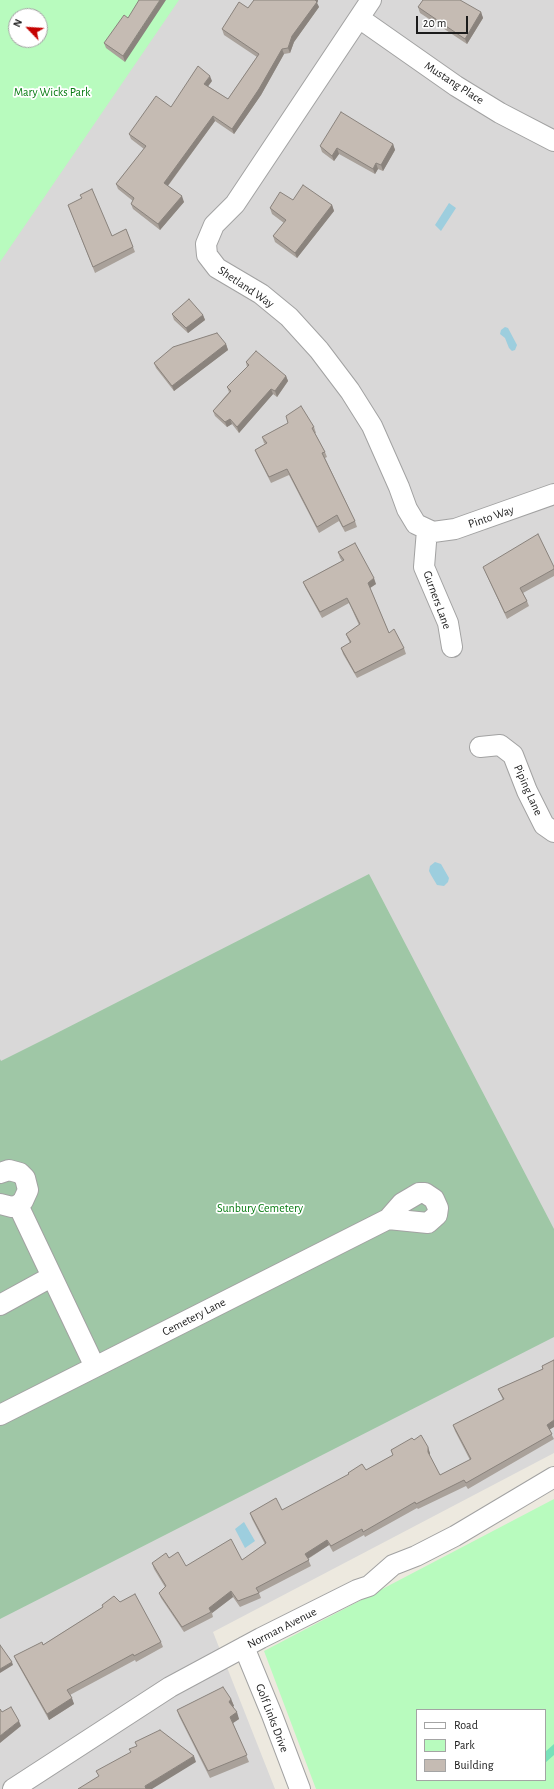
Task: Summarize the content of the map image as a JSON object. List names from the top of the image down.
{
  "streets": {
    "street": [
      "Mustang Place",
      "Shetland Way",
      "Pinto Way",
      "Gurners Lane",
      "Piping Lane",
      "Cemetery Lane",
      "Norman Avenue",
      "Golf Links Drive"
    ]
  },
  "crossings": [
    ["Mustang Place", "Shetland Way"],
    ["Shetland Way", "Pinto Way"],
    ["Shetland Way", "Gurners Lane"],
    ["Pinto Way", "Gurners Lane"],
    ["Norman Avenue", "Golf Links Drive"]
  ],
  "parks": ["Mary Wicks Park", "Sunbury Cemetery"],
  "legend": ["Road", "Park", "Building"],
  "scale_bar": "20 m",
  "north": "top left"
}
